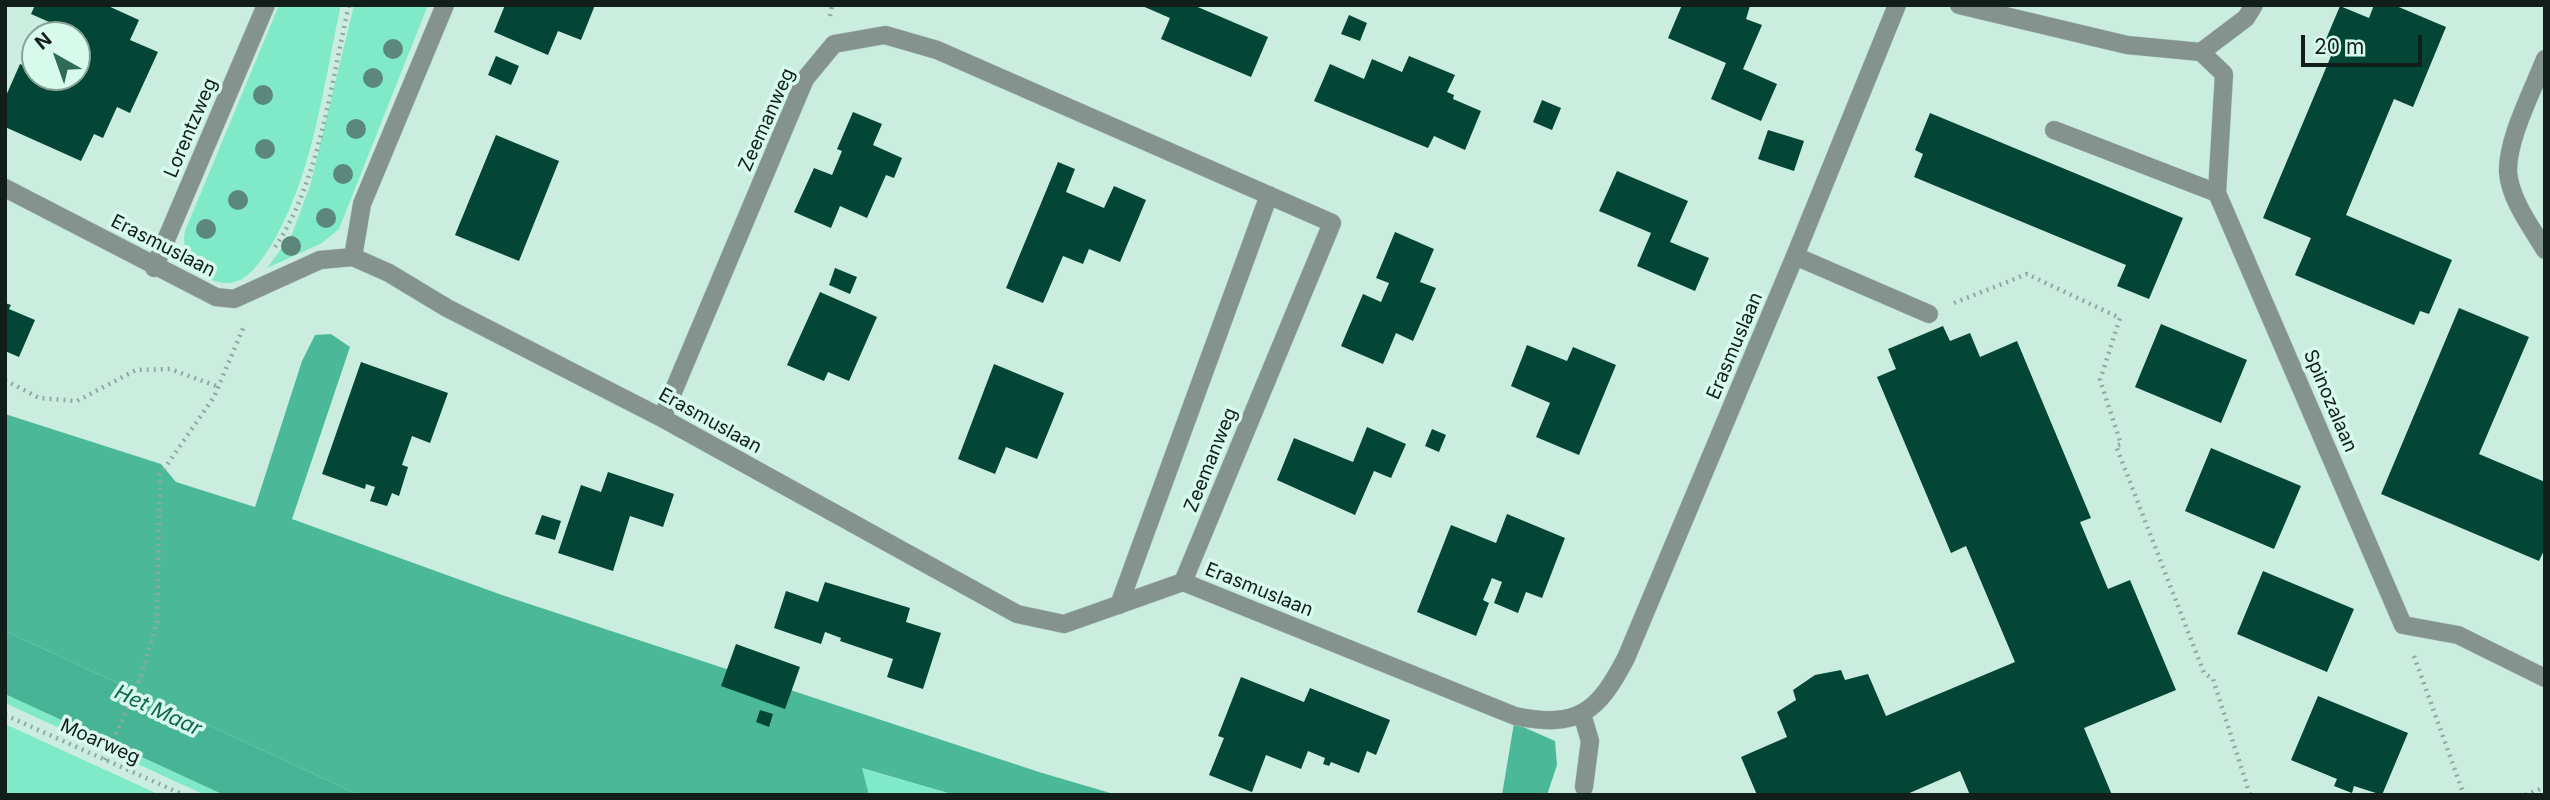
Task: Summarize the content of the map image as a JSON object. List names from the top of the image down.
{
  "streets": {
    "street": [
      "Zeemanweg",
      "Lorentzweg",
      "Erasmuslaan",
      "Spinozalaan"
    ],
    "path": ["Moarweg"]
  },
  "crossings": [
    ["Zeemanweg", "Erasmuslaan"],
    ["Lorentzweg", "Erasmuslaan"]
  ],
  "water": ["Het Maar"],
  "scale_bar": "20 m",
  "north": "top left"
}
